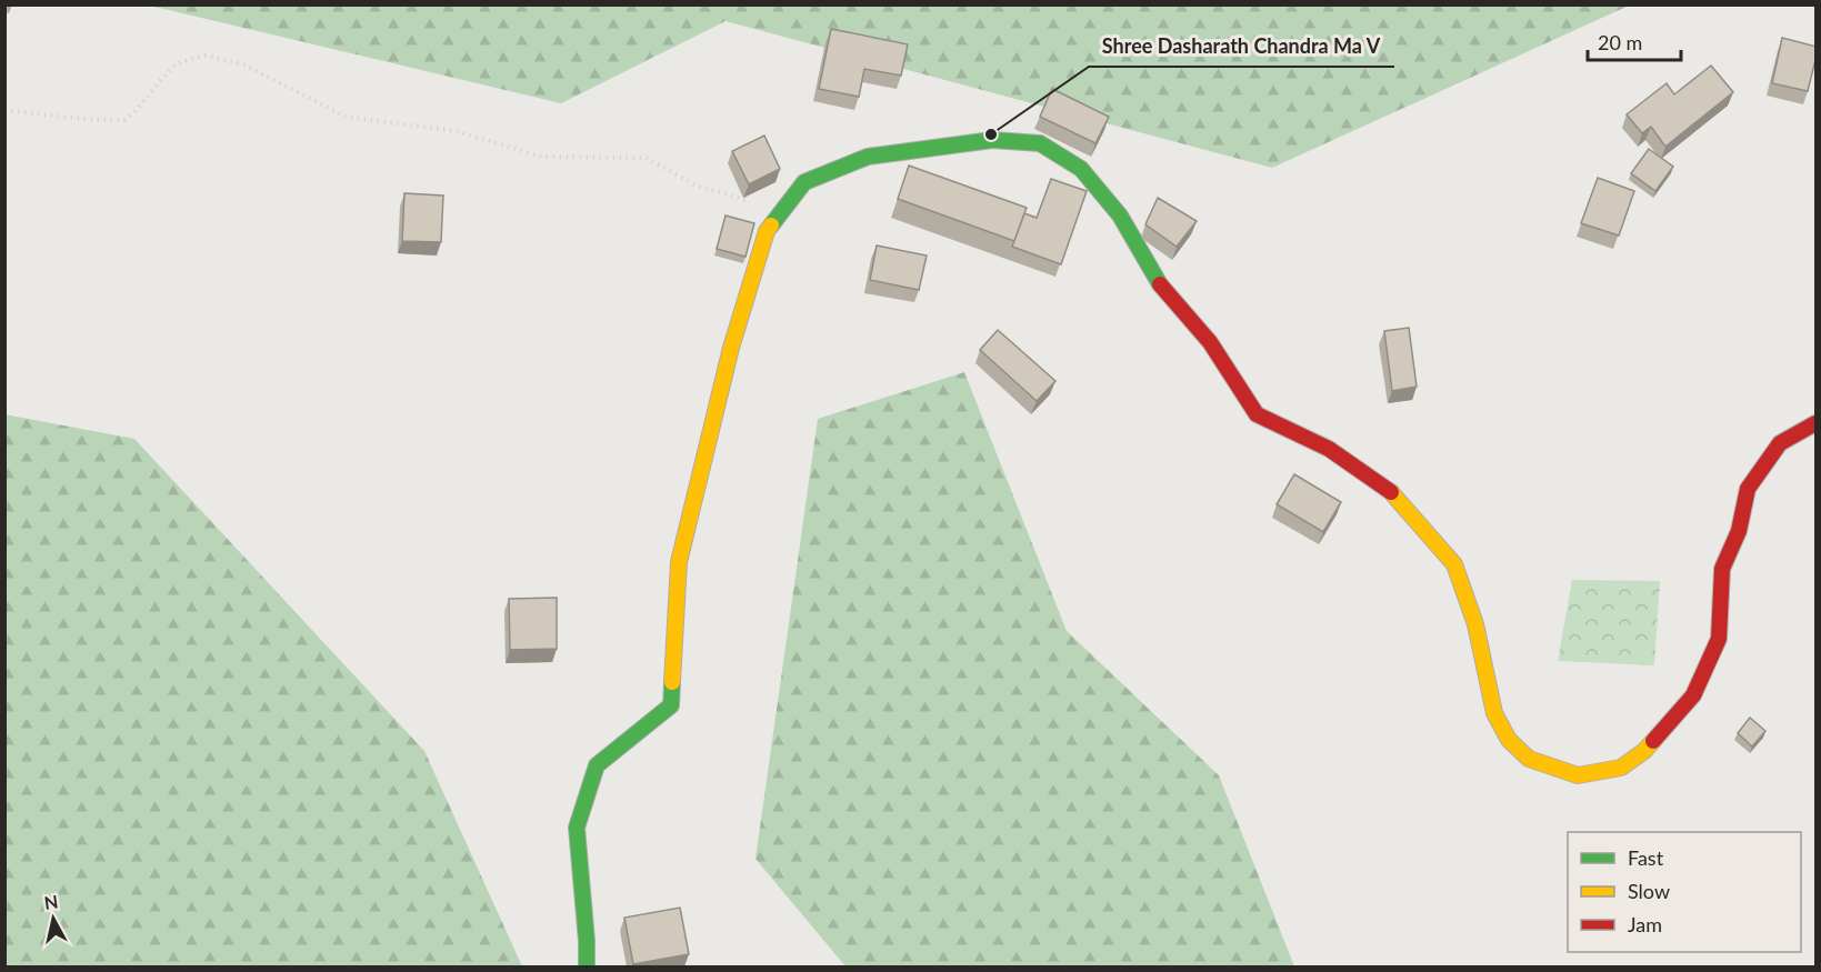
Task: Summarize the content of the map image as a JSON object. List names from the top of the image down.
{
  "places": ["Shree Dasharath Chandra Ma V"],
  "legend": ["Fast", "Slow", "Jam"],
  "scale_bar": "20 m",
  "north": "top"
}
